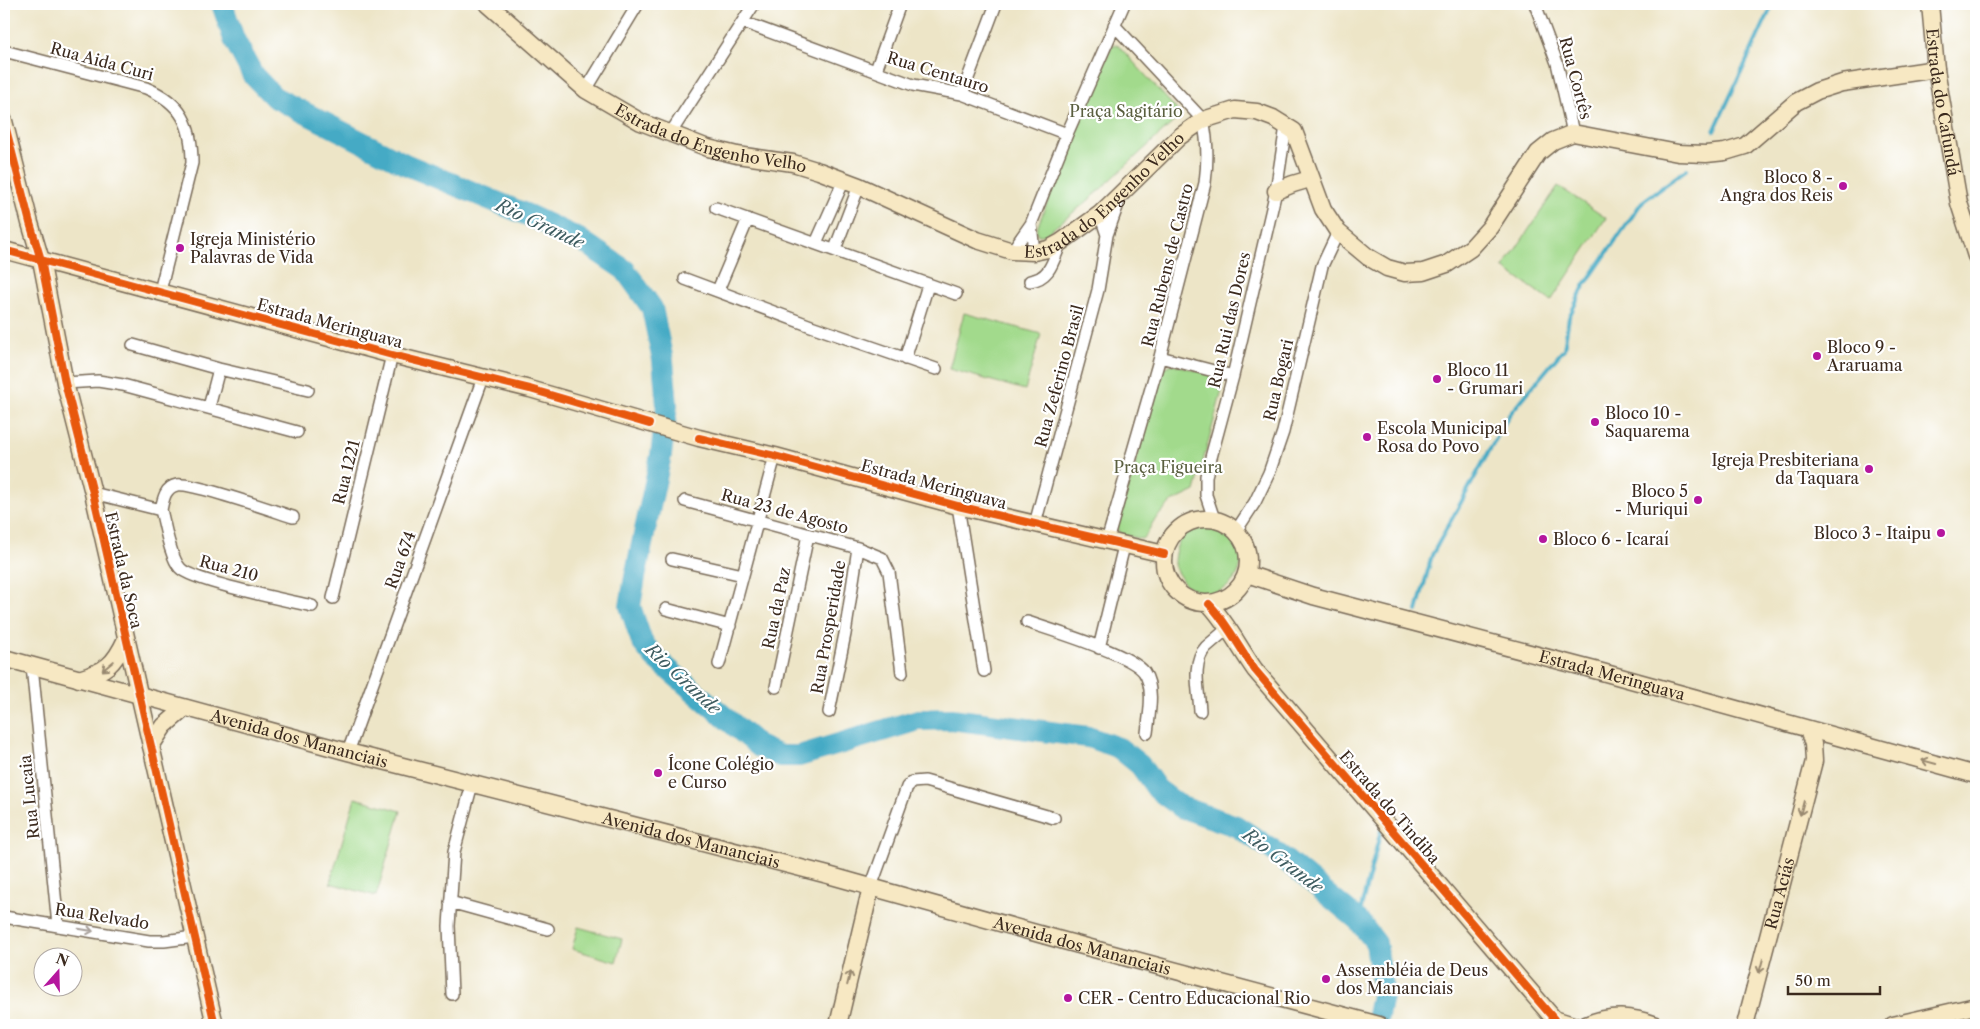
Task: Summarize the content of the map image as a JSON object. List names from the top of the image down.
{
  "streets": {
    "street": [
      "Rua Aida Curi",
      "Rua Centauro",
      "Rua Cortês",
      "Estrada do Cafundá",
      "Estrada do Engenho Velho",
      "Rua Rubens de Castro",
      "Rua Rui das Dores",
      "Estrada Meringuava",
      "Rua Zeferino Brasil",
      "Rua Bogari",
      "Rua 1221",
      "Rua 23 de Agosto",
      "Rua 674",
      "Rua 210",
      "Estrada da Soca",
      "Rua da Paz",
      "Rua Prosperidade",
      "Avenida dos Mananciais",
      "Rua Lucaia",
      "Estrada do Tindiba",
      "Rua Aciás",
      "Rua Relvado"
    ]
  },
  "crossings": [
    ["Rua Aida Curi", "Estrada Meringuava"],
    ["Rua Cortês", "Estrada do Engenho Velho"],
    ["Estrada do Engenho Velho", "Rua Rubens de Castro"],
    ["Estrada do Engenho Velho", "Rua Rui das Dores"],
    ["Estrada do Engenho Velho", "Rua Zeferino Brasil"],
    ["Estrada do Engenho Velho", "Rua Bogari"],
    ["Rua Rubens de Castro", "Estrada Meringuava"],
    ["Rua Rui das Dores", "Estrada Meringuava"],
    ["Rua Rui das Dores", "Rua Bogari"],
    ["Rua Rui das Dores", "Estrada do Tindiba"],
    ["Estrada Meringuava", "Rua Zeferino Brasil"],
    ["Estrada Meringuava", "Rua Bogari"],
    ["Estrada Meringuava", "Rua 1221"],
    ["Estrada Meringuava", "Rua 674"],
    ["Estrada Meringuava", "Estrada da Soca"],
    ["Estrada Meringuava", "Estrada do Tindiba"],
    ["Estrada Meringuava", "Rua Aciás"],
    ["Rua Bogari", "Estrada do Tindiba"],
    ["Rua 23 de Agosto", "Rua da Paz"],
    ["Rua 23 de Agosto", "Rua Prosperidade"],
    ["Rua 674", "Avenida dos Mananciais"],
    ["Estrada da Soca", "Avenida dos Mananciais"],
    ["Estrada da Soca", "Rua Relvado"],
    ["Avenida dos Mananciais", "Rua Lucaia"],
    ["Rua Lucaia", "Rua Relvado"]
  ],
  "one_way": ["Rua Aciás", "Rua Relvado"],
  "water": ["Rio Grande"],
  "parks": ["Praça Sagitário", "Praça Figueira"],
  "places": [
    "Bloco 8 - Angra dos Reis",
    "Igreja Ministério Palavras de Vida",
    "Bloco 9 - Araruama",
    "Bloco 11 - Grumari",
    "Bloco 10 - Saquarema",
    "Escola Municipal Rosa do Povo",
    "Igreja Presbiteriana da Taquara",
    "Bloco 5 - Muriqui",
    "Bloco 3 - Itaipu",
    "Bloco 6 - Icaraí",
    "Ícone Colégio e Curso",
    "Assembléia de Deus dos Mananciais",
    "CER - Centro Educacional Rio"
  ],
  "scale_bar": "50 m",
  "north": "top"
}
